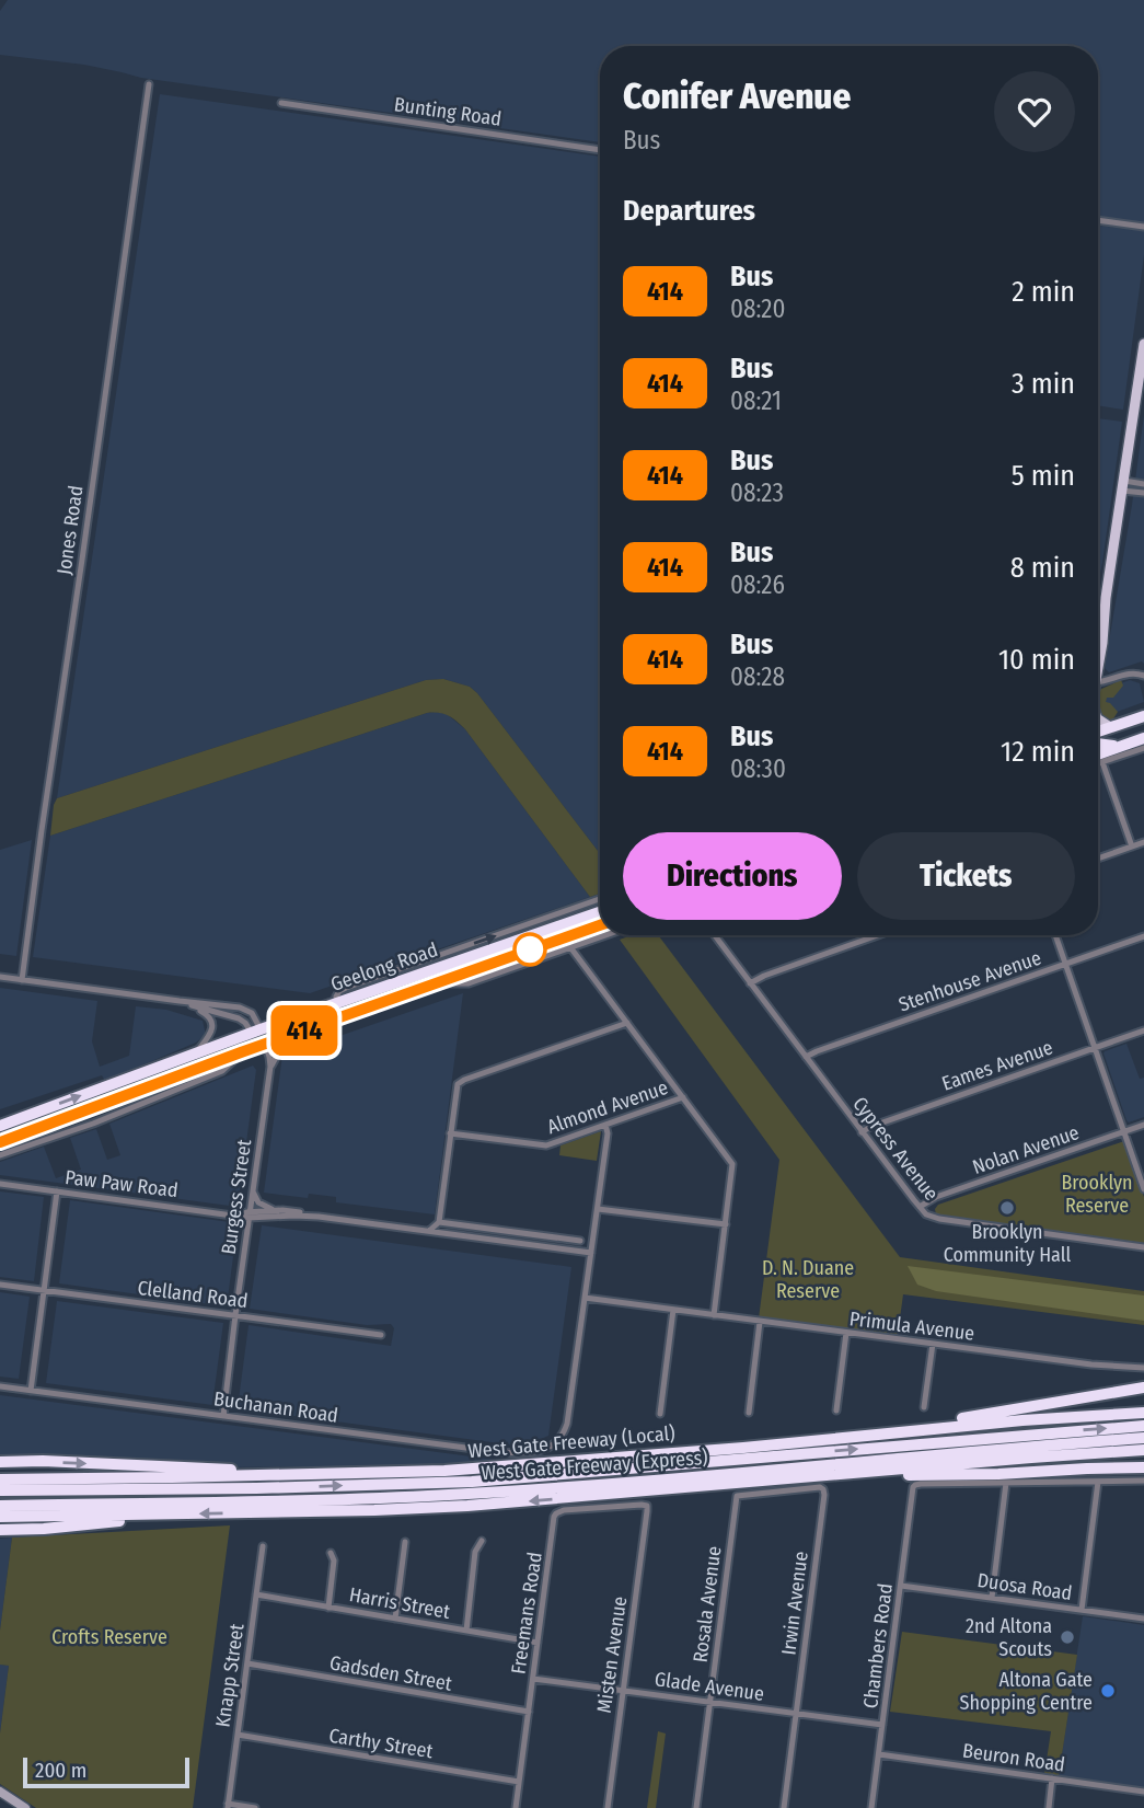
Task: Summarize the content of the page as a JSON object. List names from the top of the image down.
{
  "streets": {
    "highway": ["Geelong Road", "West Gate Freeway (Local)", "West Gate Freeway (Express)"],
    "street": [
      "Bunting Road",
      "Jones Road",
      "Stenhouse Avenue",
      "Eames Avenue",
      "Almond Avenue",
      "Cypress Avenue",
      "Nolan Avenue",
      "Paw Paw Road",
      "Burgess Street",
      "Clelland Road",
      "Primula Avenue",
      "Buchanan Road",
      "Duosa Road",
      "Harris Street",
      "Irwin Avenue",
      "Rosala Avenue",
      "Freemans Road",
      "Chambers Road",
      "Misten Avenue",
      "Gadsden Street",
      "Knapp Street",
      "Glade Avenue",
      "Carthy Street",
      "Beuron Road"
    ]
  },
  "crossings": [
    ["Geelong Road", "Burgess Street"],
    ["Stenhouse Avenue", "Cypress Avenue"],
    ["Eames Avenue", "Cypress Avenue"],
    ["Cypress Avenue", "Nolan Avenue"],
    ["Paw Paw Road", "Burgess Street"],
    ["Burgess Street", "Clelland Road"],
    ["Burgess Street", "Buchanan Road"],
    ["Primula Avenue", "Buchanan Road"],
    ["Duosa Road", "Chambers Road"],
    ["Harris Street", "Freemans Road"],
    ["Harris Street", "Knapp Street"],
    ["Irwin Avenue", "Rosala Avenue"],
    ["Irwin Avenue", "Glade Avenue"],
    ["Rosala Avenue", "Glade Avenue"],
    ["Freemans Road", "Misten Avenue"],
    ["Freemans Road", "Gadsden Street"],
    ["Freemans Road", "Glade Avenue"],
    ["Freemans Road", "Carthy Street"],
    ["Chambers Road", "Glade Avenue"],
    ["Chambers Road", "Beuron Road"],
    ["Misten Avenue", "Glade Avenue"],
    ["Gadsden Street", "Knapp Street"],
    ["Knapp Street", "Carthy Street"]
  ],
  "parks": ["Brooklyn Reserve", "D. N. Duane Reserve", "Crofts Reserve"],
  "places": ["Brooklyn Community Hall", "2nd Altona Scouts", "Altona Gate Shopping Centre"],
  "lines": ["bus line 414"],
  "scale_bar": "200 m",
  "page": {
    "on_map": "414",
    "heading": [
      ["Conifer Avenue", "Bus"],
      "Departures"
    ],
    "list": [
      {
        "mark": "414",
        "name": "Bus",
        "note": "08:20",
        "value": "2 min"
      },
      {
        "mark": "414",
        "name": "Bus",
        "note": "08:21",
        "value": "3 min"
      },
      {
        "mark": "414",
        "name": "Bus",
        "note": "08:23",
        "value": "5 min"
      },
      {
        "mark": "414",
        "name": "Bus",
        "note": "08:26",
        "value": "8 min"
      },
      {
        "mark": "414",
        "name": "Bus",
        "note": "08:28",
        "value": "10 min"
      },
      {
        "mark": "414",
        "name": "Bus",
        "note": "08:30",
        "value": "12 min"
      }
    ],
    "buttons": ["Directions", "Tickets"],
    "scale": "200 m"
  }
}
